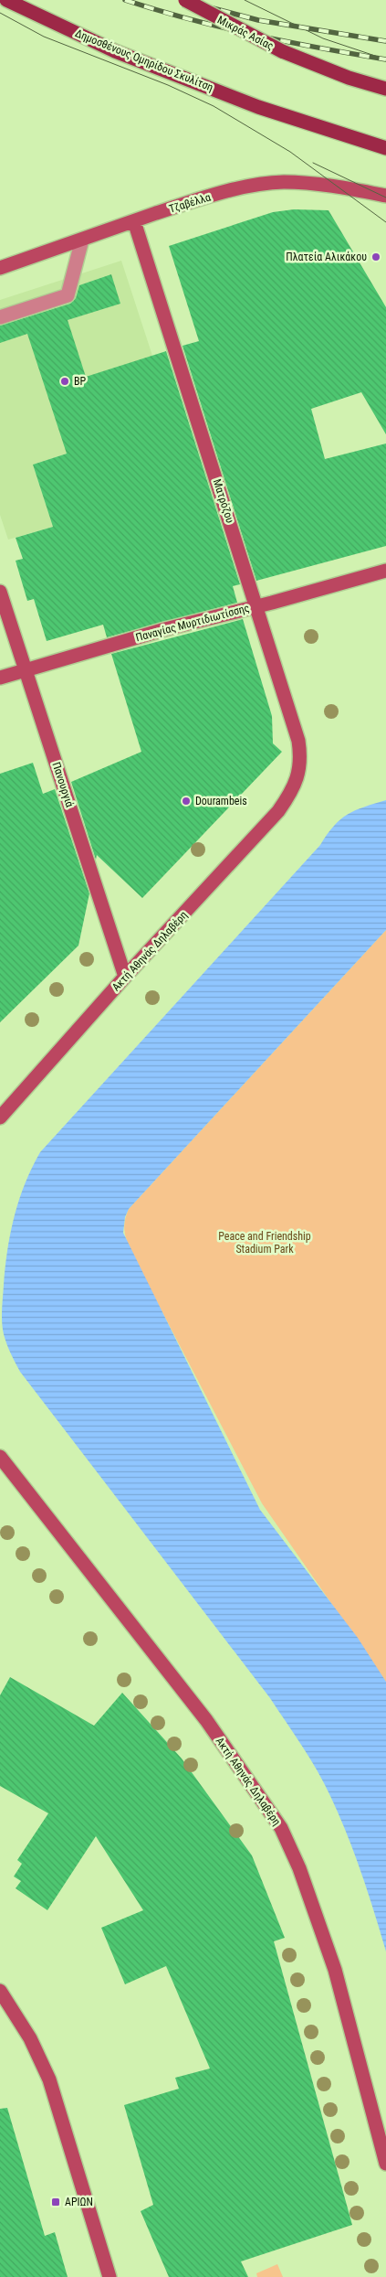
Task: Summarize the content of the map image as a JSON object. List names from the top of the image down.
{
  "streets": {
    "main road": ["Μικράς Ασίας", "Δημοσθένους Ομηρίδου Σκυλίτση"],
    "street": [
      "Τζαβέλλα",
      "Ματρόζου",
      "Παναγίας Μυρτιδιωτίσσης",
      "Πανουργιά",
      "Ακτή Αθηνάς Δηλαβέρη"
    ]
  },
  "crossings": [
    ["Τζαβέλλα", "Ματρόζου"],
    ["Ματρόζου", "Παναγίας Μυρτιδιωτίσσης"],
    ["Ματρόζου", "Ακτή Αθηνάς Δηλαβέρη"],
    ["Παναγίας Μυρτιδιωτίσσης", "Πανουργιά"],
    ["Πανουργιά", "Ακτή Αθηνάς Δηλαβέρη"]
  ],
  "parks": ["Peace and Friendship Stadium Park"],
  "places": {
    "other": ["Πλατεία Αλικάκου", "BP", "Dourambeis"],
    "transit": ["ΑΡΙΩΝ"]
  }
}
